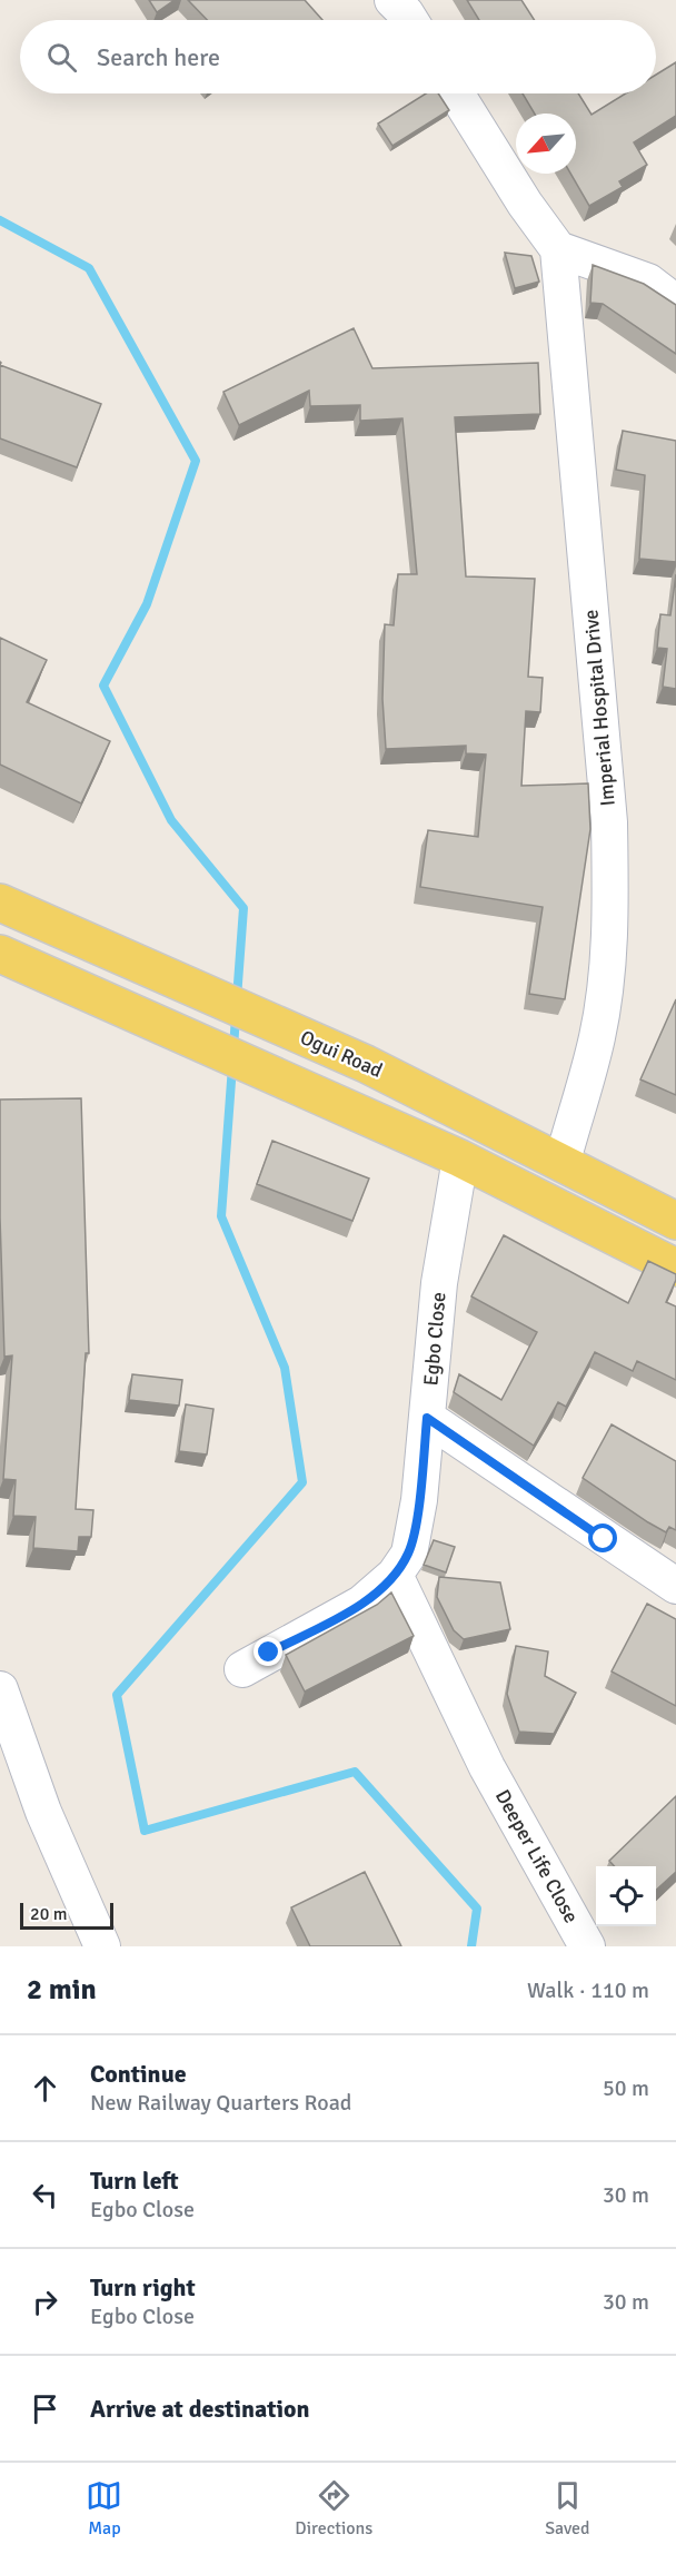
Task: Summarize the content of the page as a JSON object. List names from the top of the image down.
{
  "streets": {
    "main road": ["Ogui Road"],
    "street": ["Imperial Hospital Drive", "Egbo Close", "Deeper Life Close"]
  },
  "crossings": [
    ["Imperial Hospital Drive", "Ogui Road"],
    ["Egbo Close", "Deeper Life Close"]
  ],
  "scale_bar": "20 m",
  "north": "bottom left",
  "page": {
    "search": "Search here",
    "scale": "20 m",
    "heading": ["2 min", "Walk · 110 m"],
    "list": [
      ["Continue", "New Railway Quarters Road", "50 m"],
      ["Turn left", "Egbo Close", "30 m"],
      ["Turn right", "Egbo Close", "30 m"],
      "Arrive at destination"
    ],
    "nav": ["Map", "Directions", "Saved"]
  }
}
